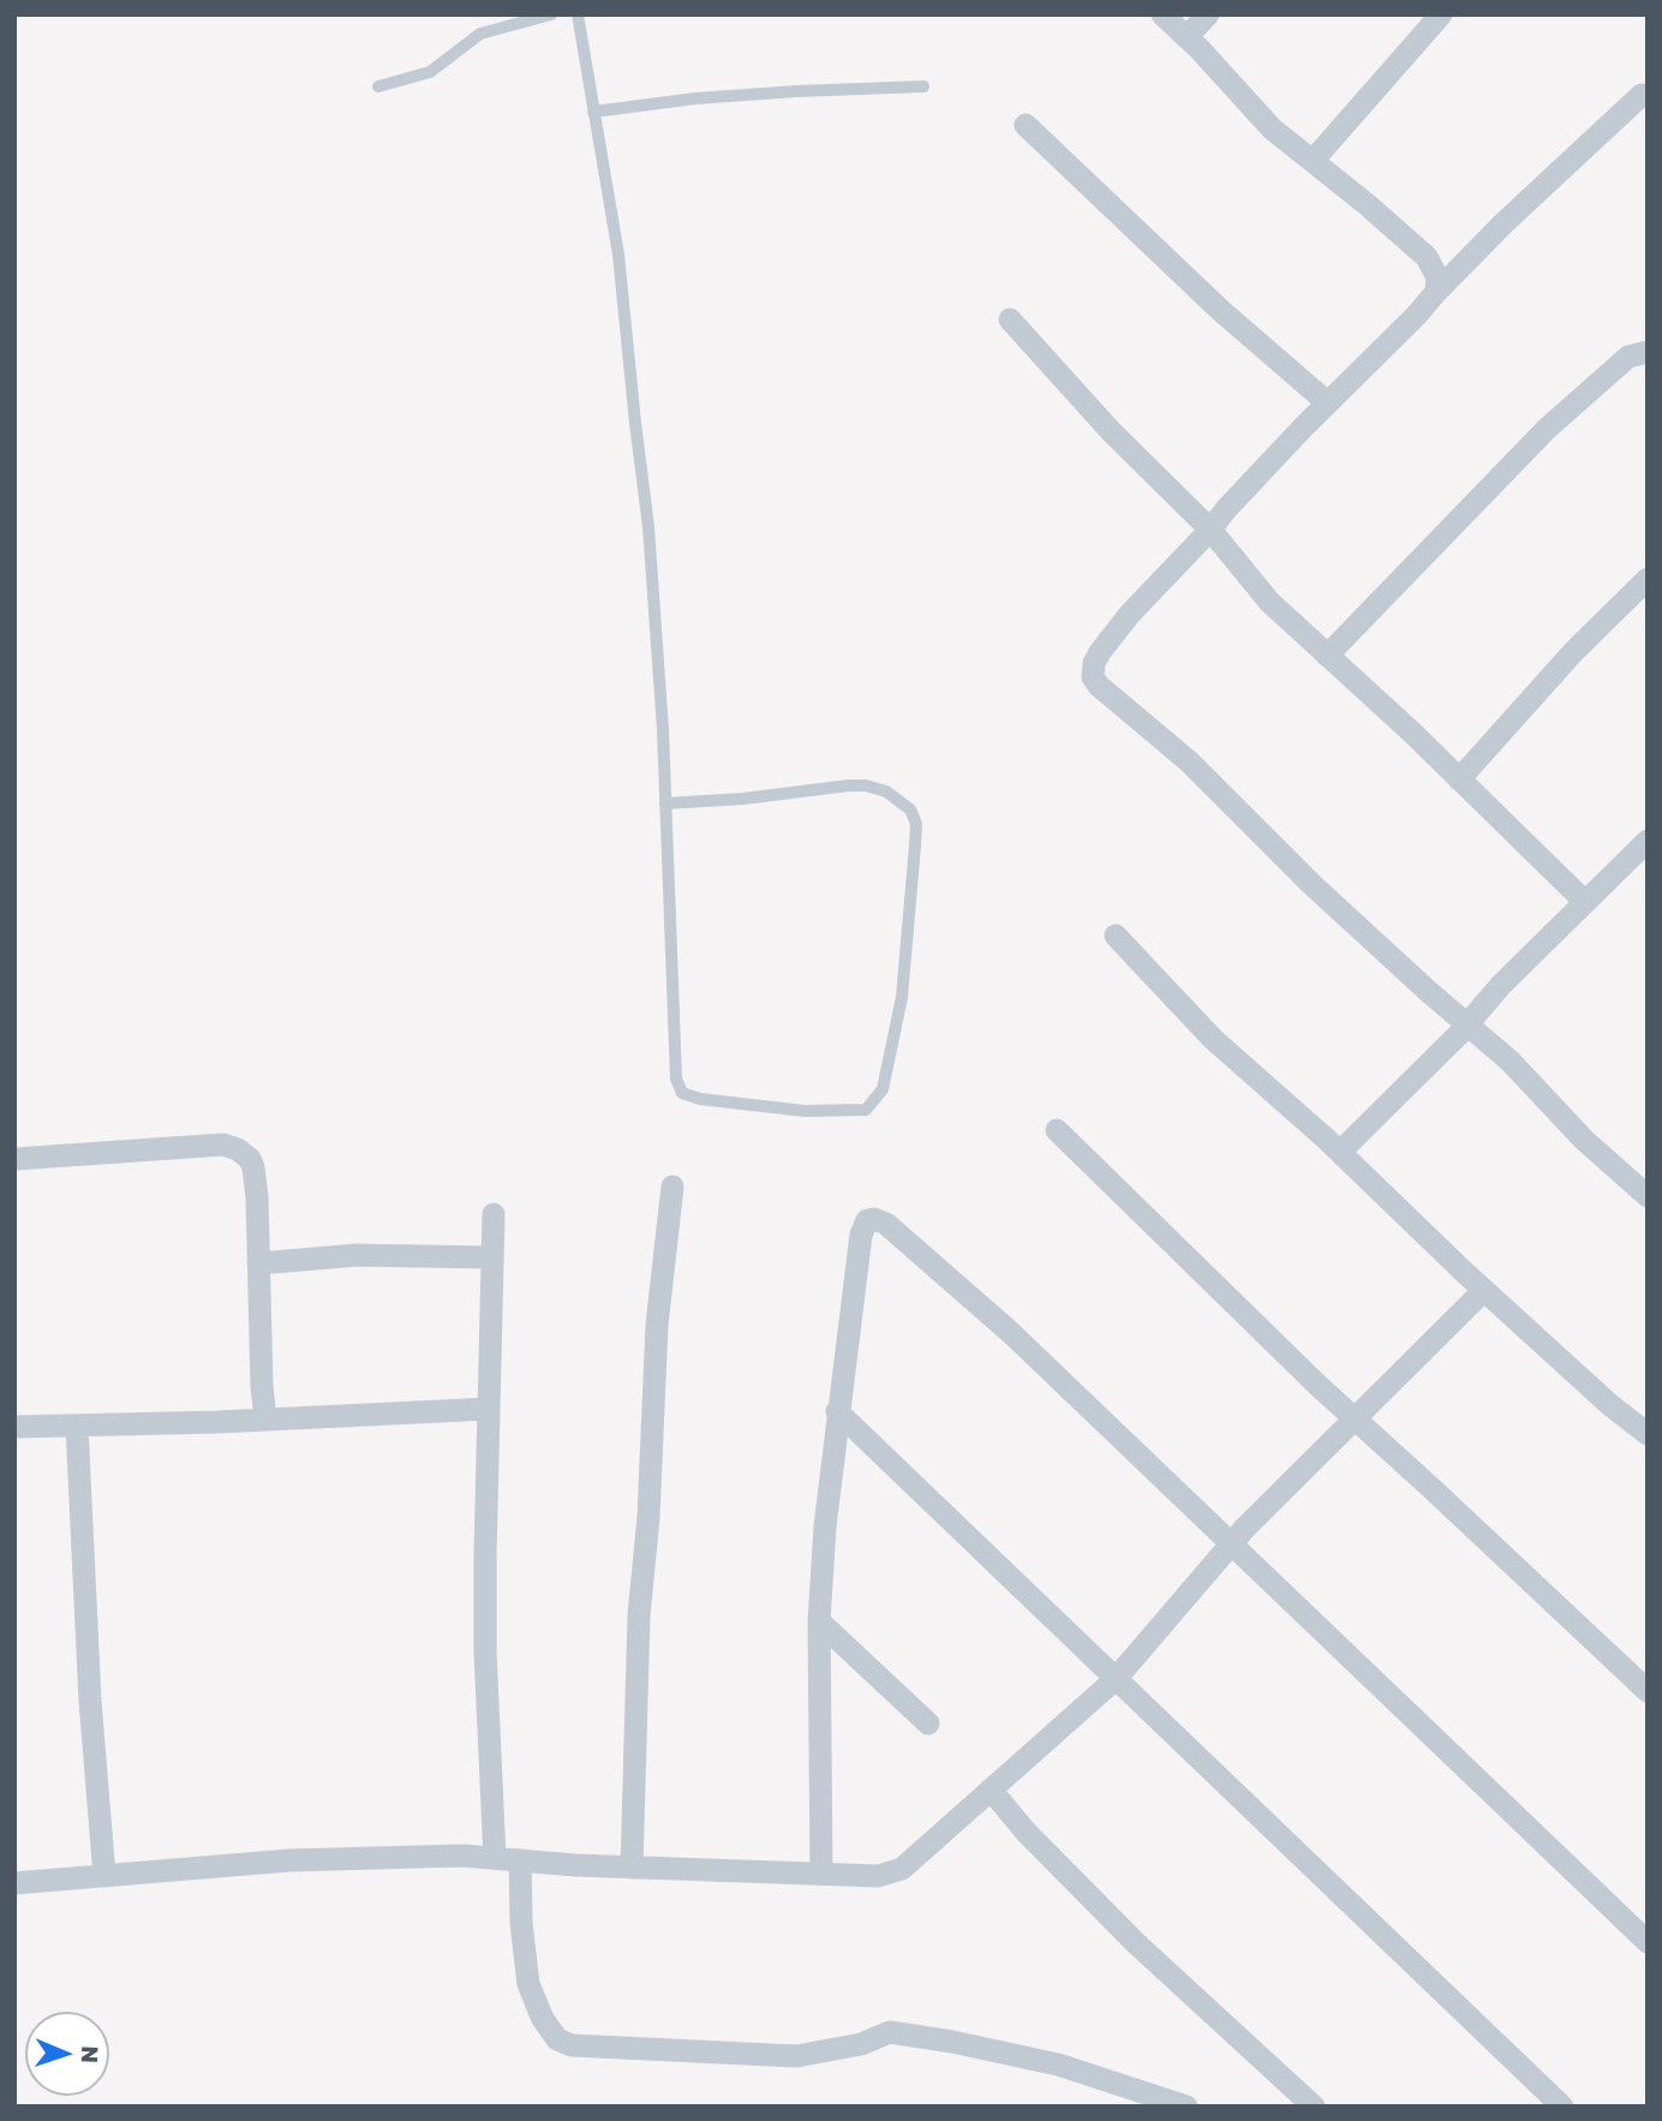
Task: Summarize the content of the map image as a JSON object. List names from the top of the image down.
{
  "north": "right"
}
